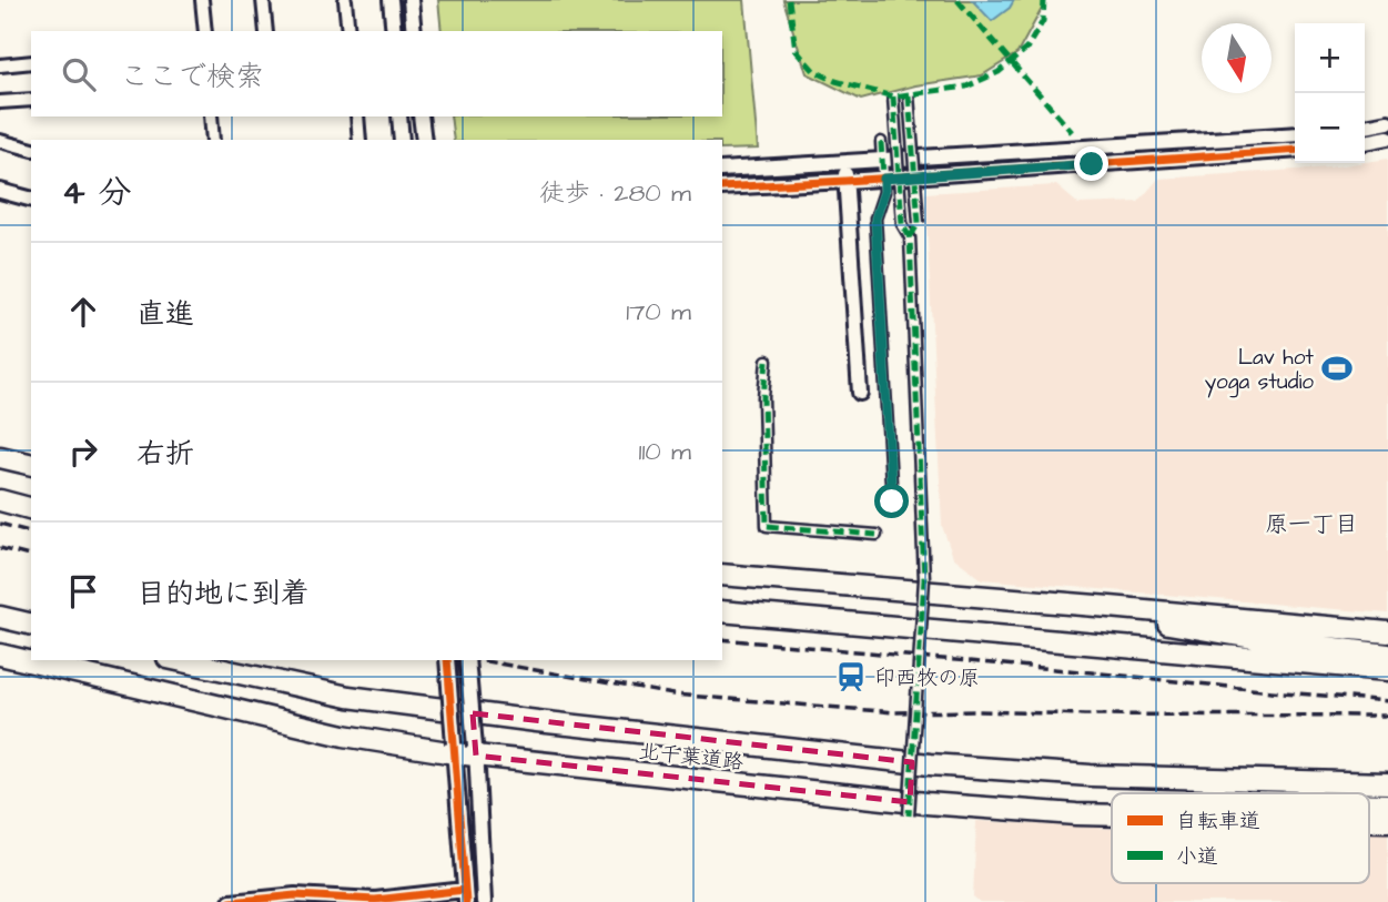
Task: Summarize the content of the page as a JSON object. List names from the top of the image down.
{
  "streets": {
    "highway": ["北千葉道路"]
  },
  "districts": ["原一丁目"],
  "places": {
    "sports": ["Lav hot yoga studio"],
    "station": ["印西牧の原"]
  },
  "legend": ["自転車道", "小道"],
  "north": "bottom",
  "page": {
    "map_buttons": ["+", "−"],
    "search": "ここで検索",
    "heading": ["4 分", "徒歩 · 280 m"],
    "list": [
      ["直進", "170 m"],
      ["右折", "110 m"],
      "目的地に到着"
    ]
  }
}
